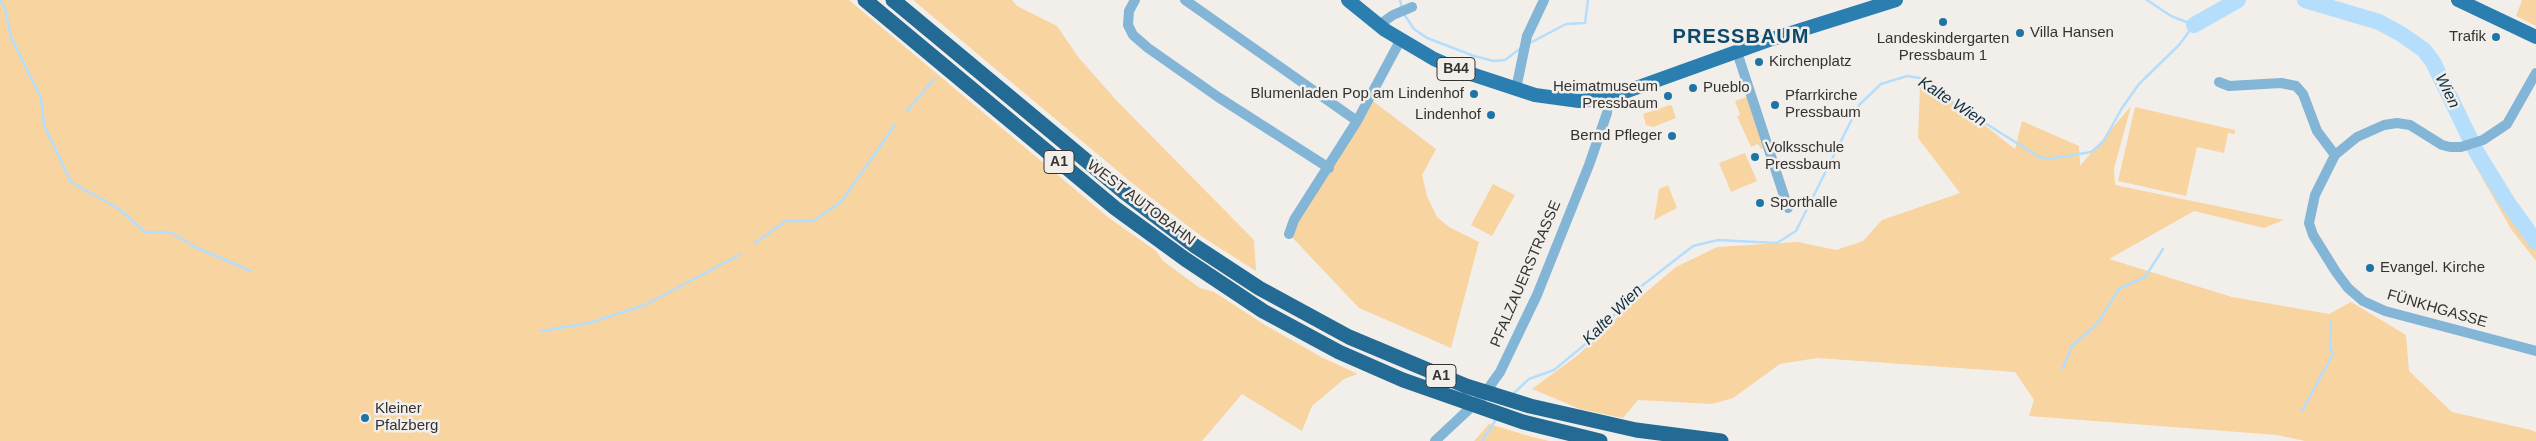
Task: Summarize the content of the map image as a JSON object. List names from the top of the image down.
{
  "streets": {
    "highway": ["A1", "WEST AUTOBAHN"],
    "main road": ["B44"],
    "street": ["PFALZAUERSTRASSE", "FÜNKHGASSE"]
  },
  "crossings": [
    ["B44", "PFALZAUERSTRASSE"]
  ],
  "districts": ["PRESSBAUM"],
  "water": ["Wien", "Kalte Wien"],
  "places": [
    "Landeskindergarten Pressbaum 1",
    "Villa Hansen",
    "Trafik",
    "Kirchenplatz",
    "Pueblo",
    "Blumenladen Pop am Lindenhof",
    "Heimatmuseum Pressbaum",
    "Pfarrkirche Pressbaum",
    "Lindenhof",
    "Bernd Pfleger",
    "Volksschule Pressbaum",
    "Sporthalle",
    "Evangel. Kirche",
    "Kleiner Pfalzberg"
  ]
}
